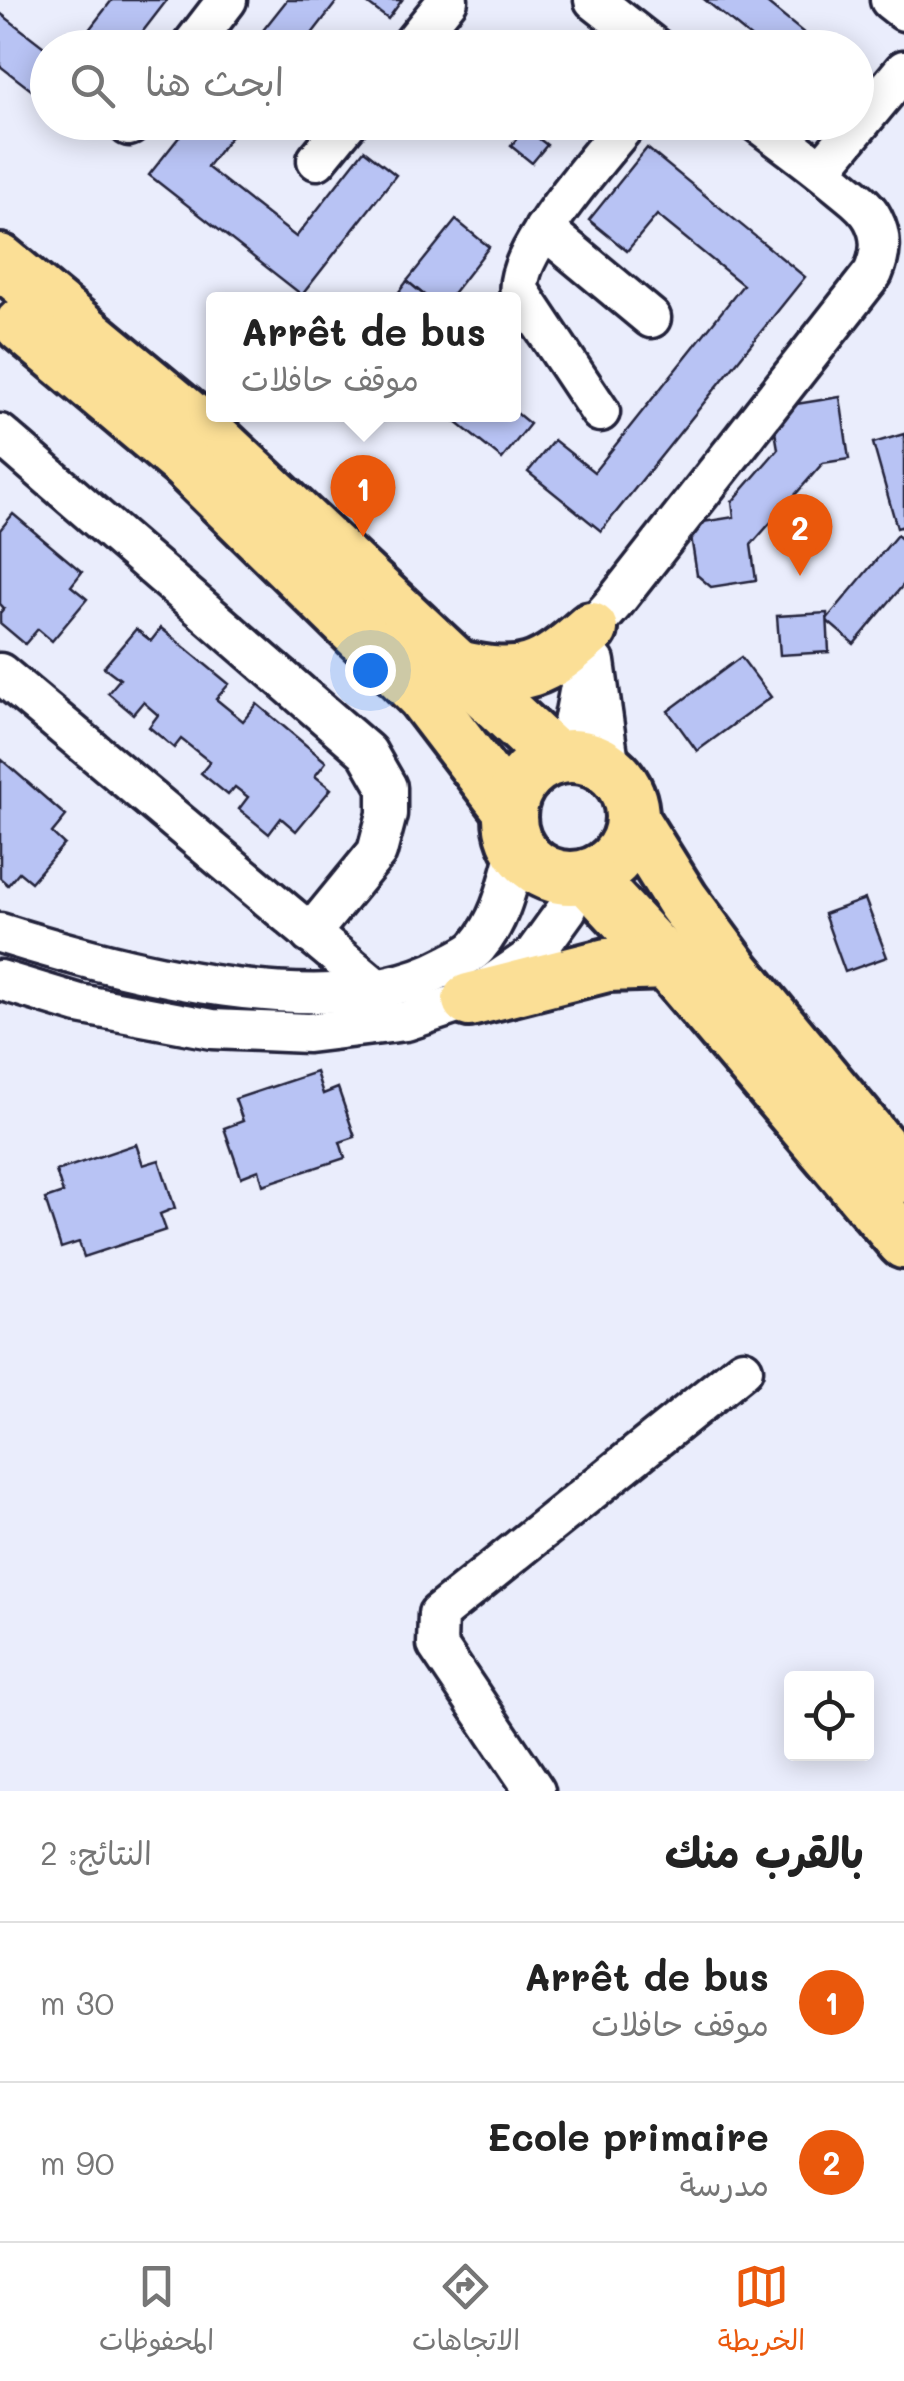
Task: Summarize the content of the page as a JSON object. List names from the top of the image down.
{
  "page": {
    "search": "ابحث هنا",
    "popup": ["Arrêt de bus", "موقف حافلات"],
    "pins": ["1", "2"],
    "heading": ["بالقرب منك", "النتائج: 2"],
    "list": [
      {
        "mark": "1",
        "name": "Arrêt de bus",
        "note": "موقف حافلات",
        "value": "30 m"
      },
      {
        "mark": "2",
        "name": "Ecole primaire",
        "note": "مدرسة",
        "value": "90 m"
      }
    ],
    "nav": ["الخريطة", "الاتجاهات", "المحفوظات"]
  }
}
